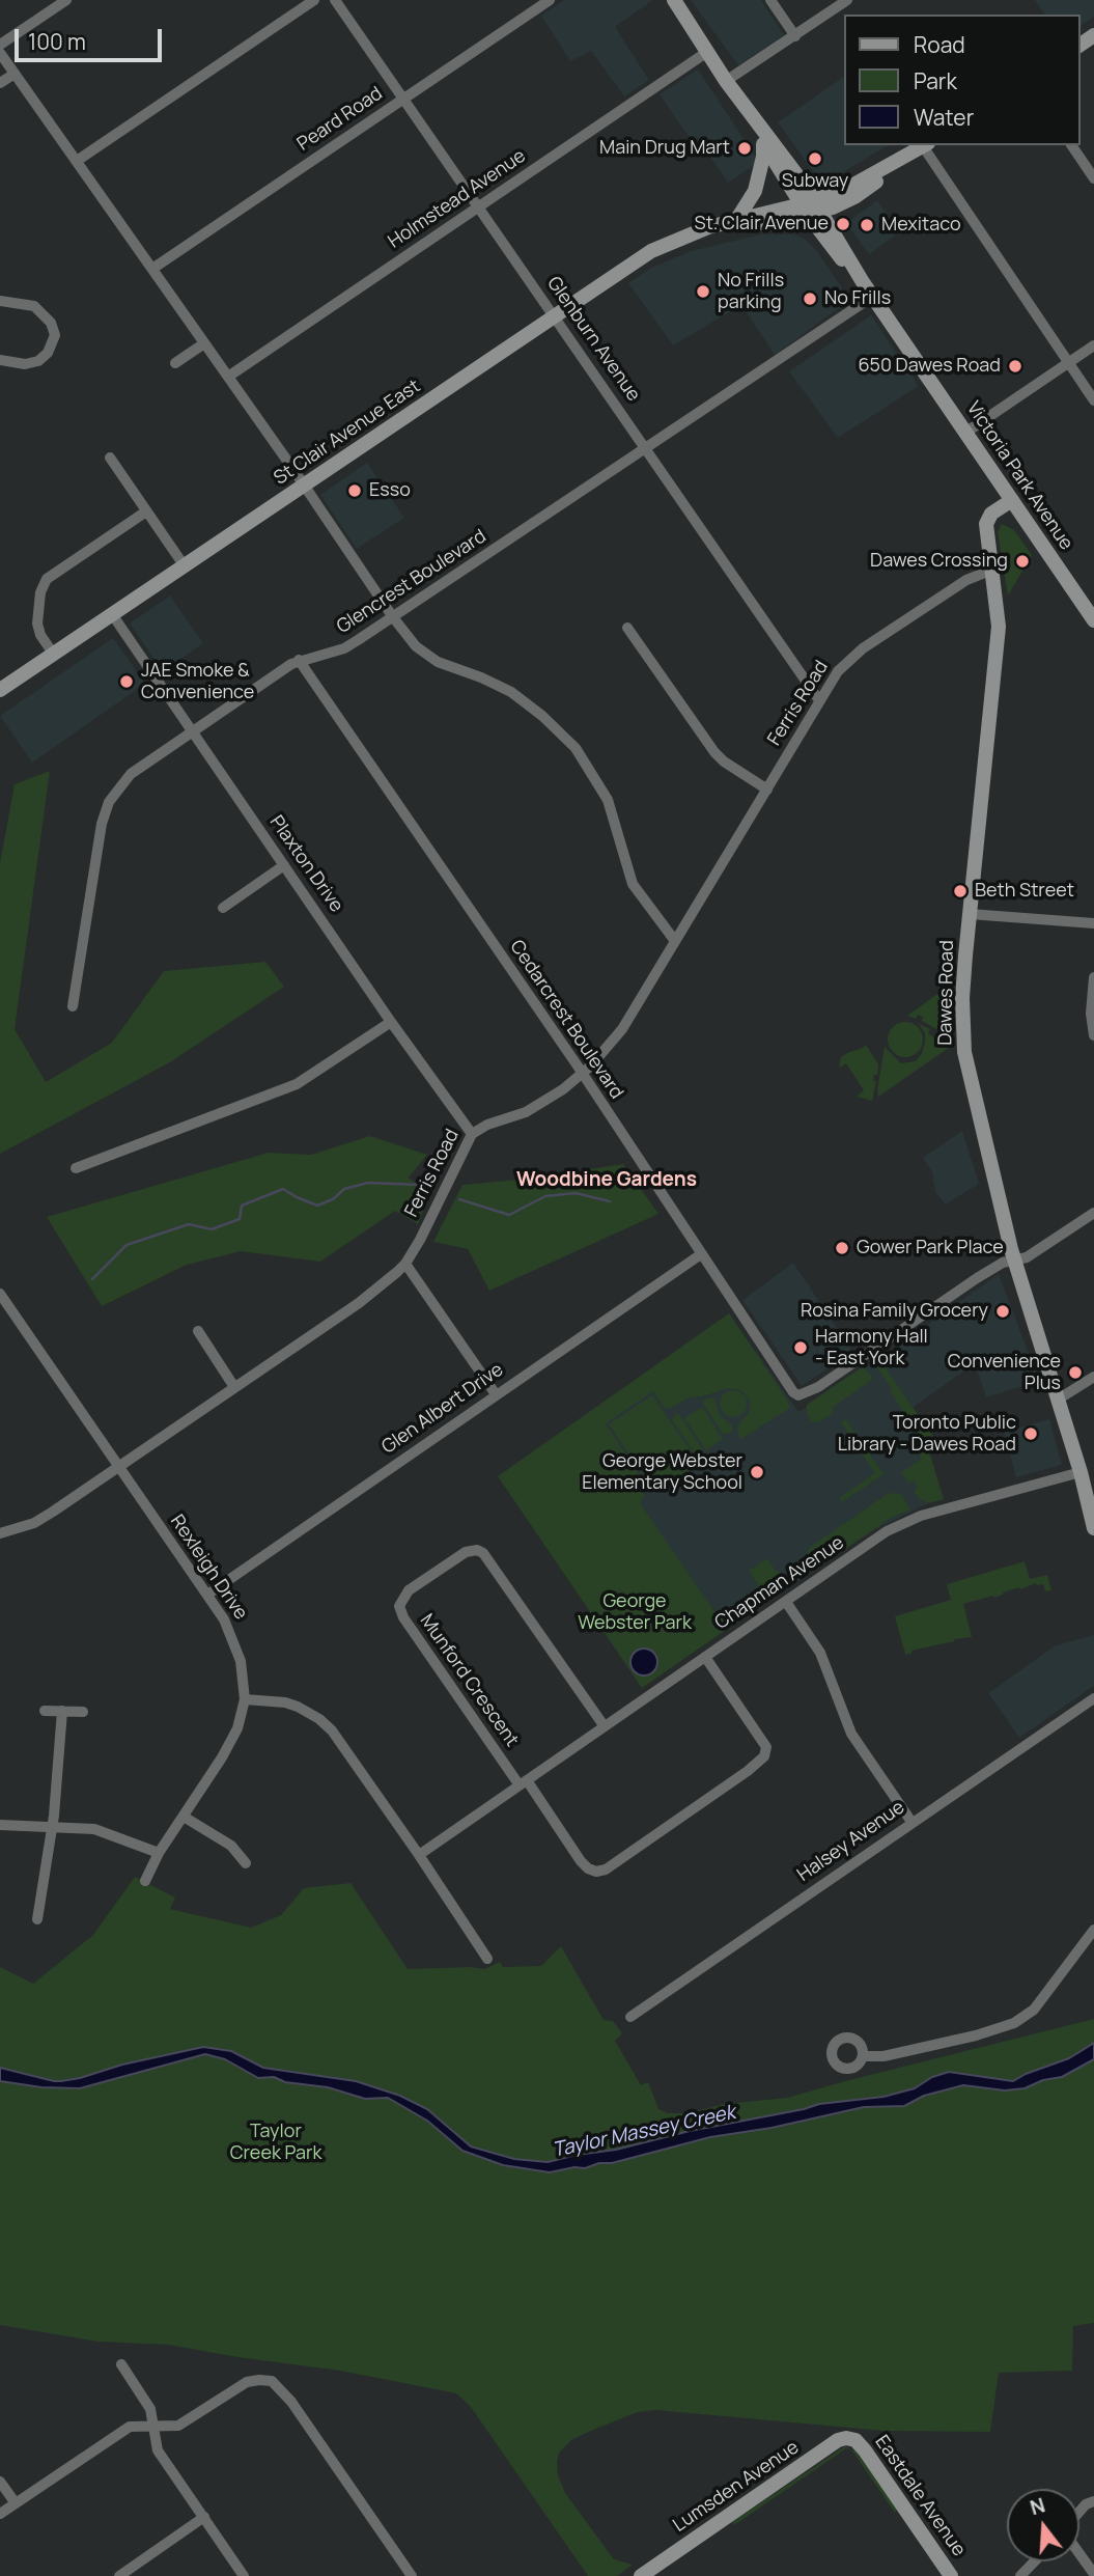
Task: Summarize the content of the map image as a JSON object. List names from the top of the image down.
{
  "streets": {
    "main road": [
      "St Clair Avenue East",
      "Victoria Park Avenue",
      "Dawes Road",
      "Lumsden Avenue",
      "Eastdale Avenue"
    ],
    "street": [
      "Peard Road",
      "Holmstead Avenue",
      "Glenburn Avenue",
      "Glencrest Boulevard",
      "Ferris Road",
      "Plaxton Drive",
      "Cedarcrest Boulevard",
      "Glen Albert Drive",
      "Rexleigh Drive",
      "Chapman Avenue",
      "Munford Crescent",
      "Halsey Avenue"
    ]
  },
  "crossings": [
    ["Peard Road", "Glenburn Avenue"],
    ["Holmstead Avenue", "Glenburn Avenue"],
    ["Holmstead Avenue", "Victoria Park Avenue"],
    ["Glenburn Avenue", "St Clair Avenue East"],
    ["Glenburn Avenue", "Glencrest Boulevard"],
    ["Glenburn Avenue", "Ferris Road"],
    ["St Clair Avenue East", "Victoria Park Avenue"],
    ["St Clair Avenue East", "Plaxton Drive"],
    ["Victoria Park Avenue", "Glencrest Boulevard"],
    ["Victoria Park Avenue", "Dawes Road"],
    ["Glencrest Boulevard", "Plaxton Drive"],
    ["Glencrest Boulevard", "Cedarcrest Boulevard"],
    ["Ferris Road", "Plaxton Drive"],
    ["Ferris Road", "Dawes Road"],
    ["Ferris Road", "Cedarcrest Boulevard"],
    ["Ferris Road", "Rexleigh Drive"],
    ["Dawes Road", "Cedarcrest Boulevard"],
    ["Dawes Road", "Chapman Avenue"],
    ["Cedarcrest Boulevard", "Glen Albert Drive"],
    ["Glen Albert Drive", "Rexleigh Drive"],
    ["Chapman Avenue", "Munford Crescent"],
    ["Lumsden Avenue", "Eastdale Avenue"]
  ],
  "districts": ["Woodbine Gardens"],
  "water": ["Taylor Massey Creek"],
  "parks": ["George Webster Park", "Taylor Creek Park"],
  "places": [
    "Main Drug Mart",
    "Subway",
    "St. Clair Avenue",
    "Mexitaco",
    "No Frills parking",
    "No Frills",
    "650 Dawes Road",
    "Esso",
    "Dawes Crossing",
    "JAE Smoke & Convenience",
    "Beth Street",
    "Gower Park Place",
    "Rosina Family Grocery",
    "Harmony Hall - East York",
    "Convenience Plus",
    "Toronto Public Library - Dawes Road",
    "George Webster Elementary School"
  ],
  "legend": ["Road", "Park", "Water"],
  "scale_bar": "100 m",
  "north": "top"
}
